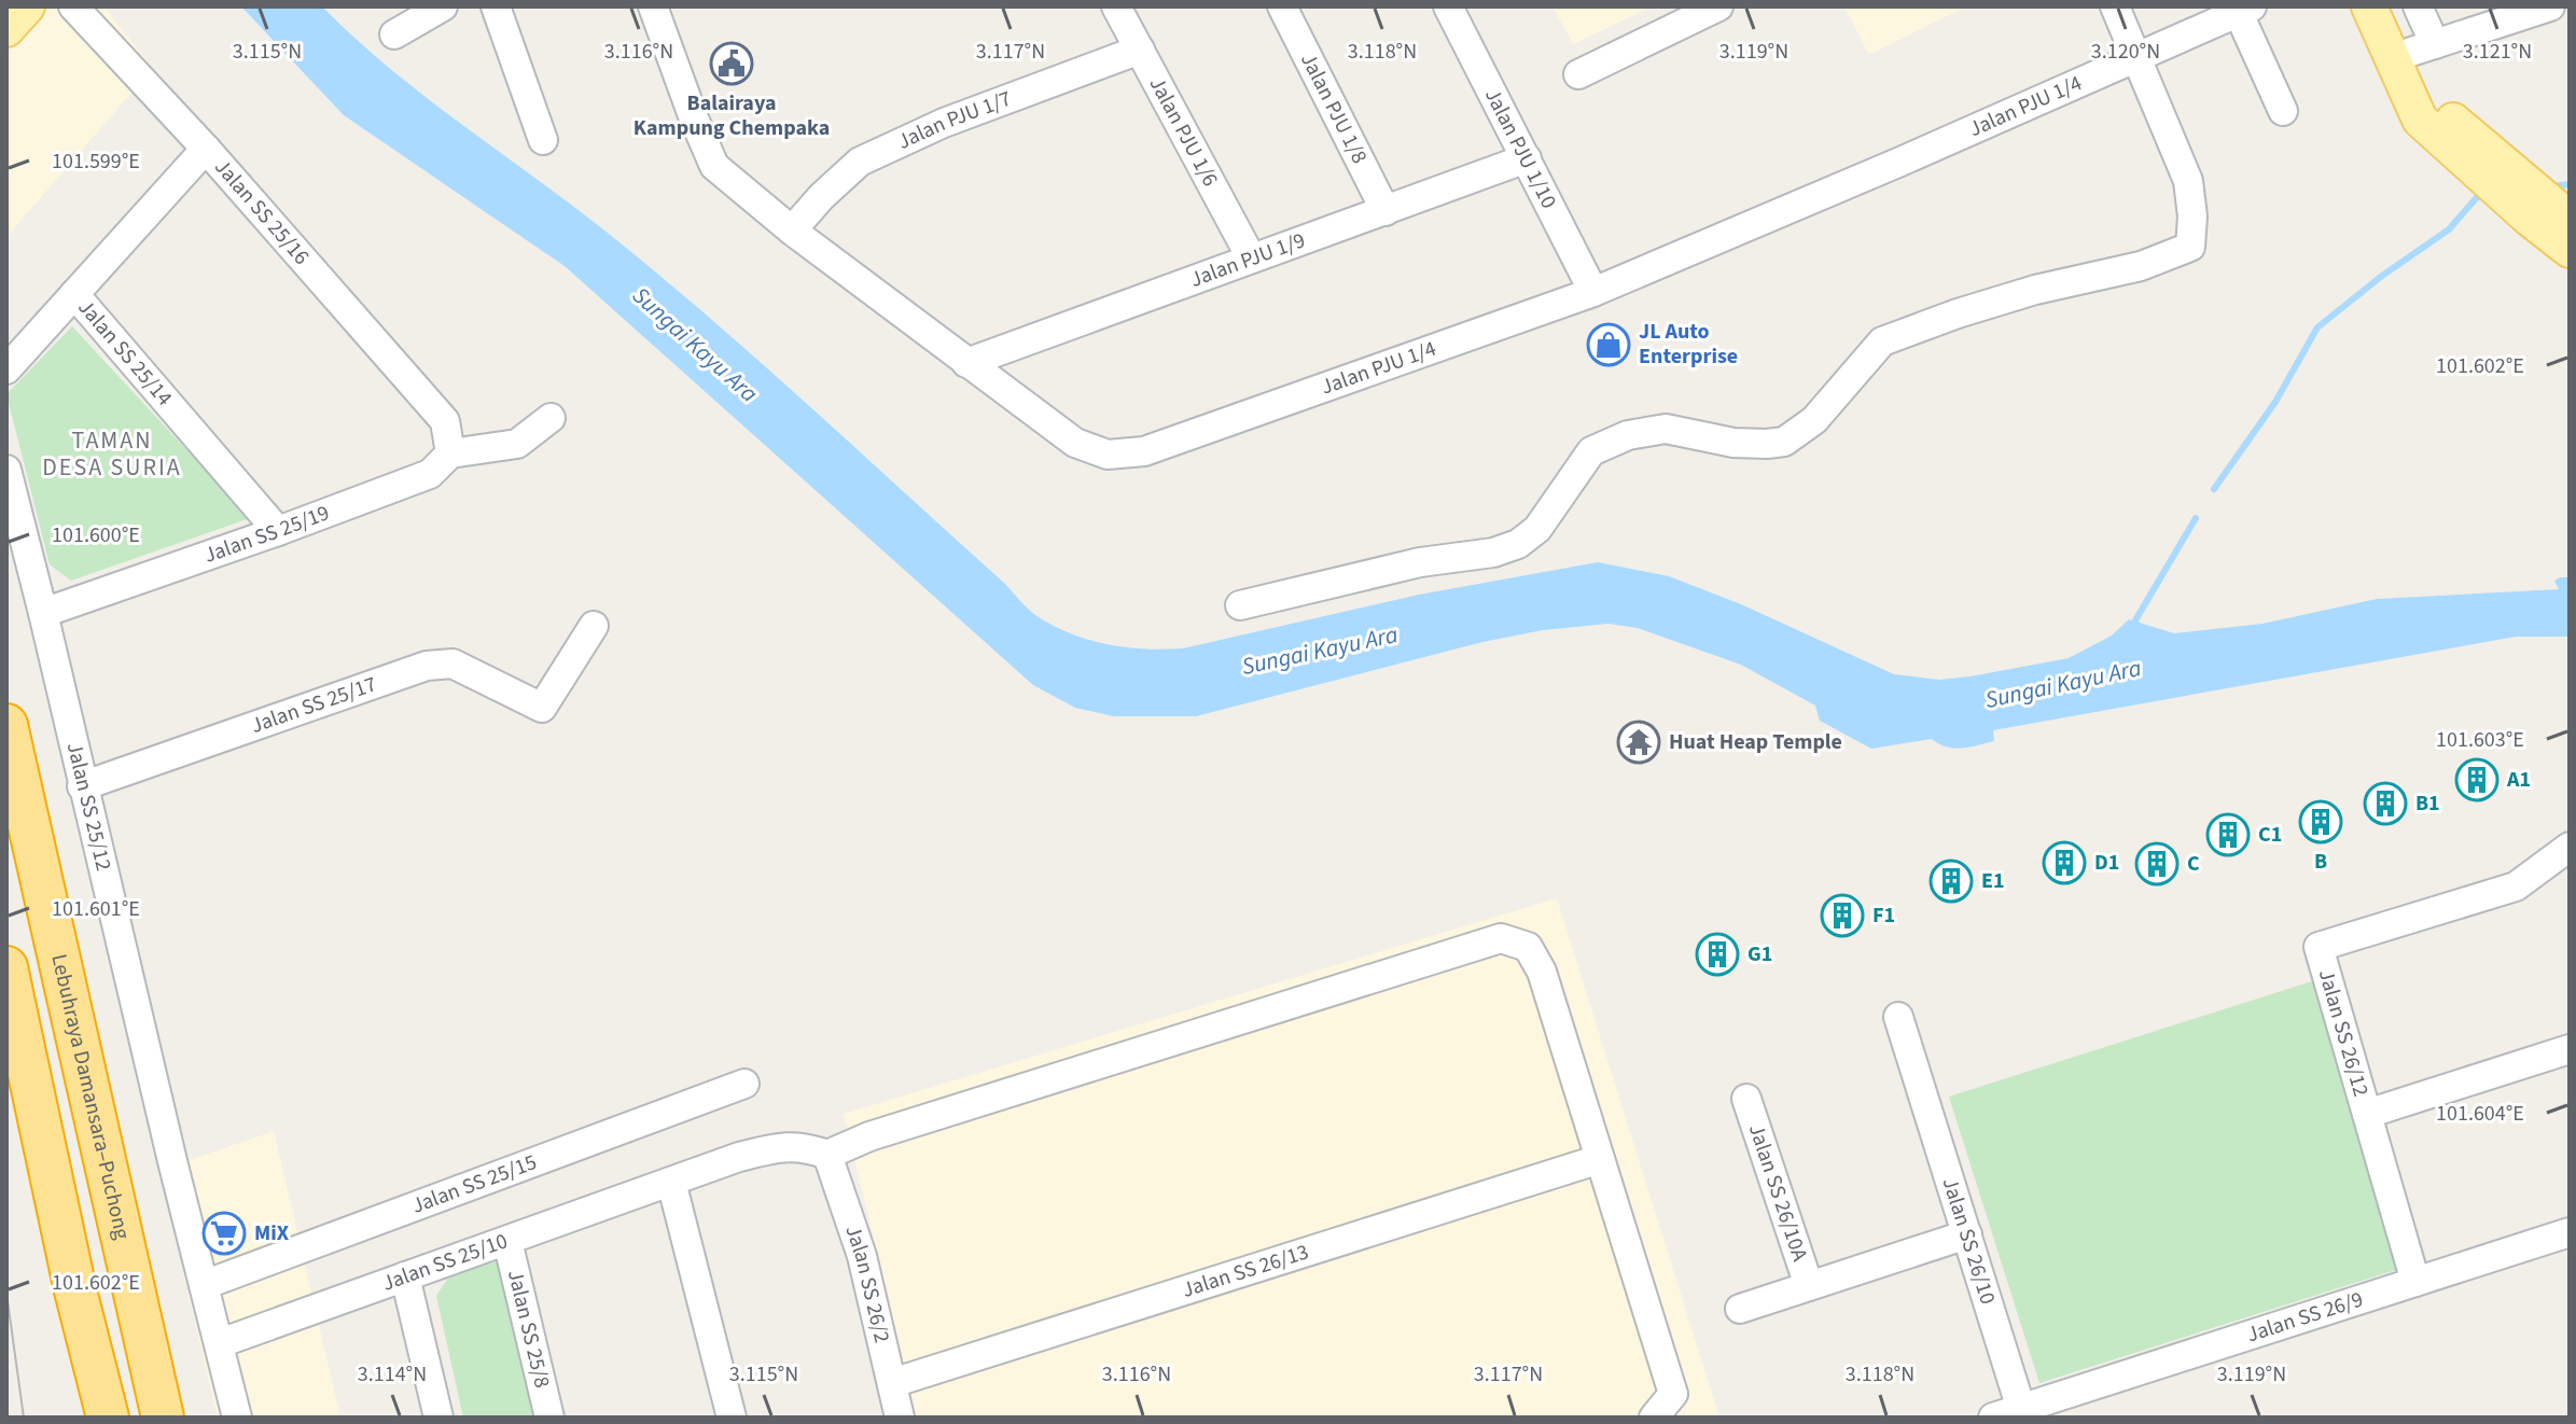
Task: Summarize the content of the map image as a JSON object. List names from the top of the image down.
{
  "streets": {
    "highway": ["Lebuhraya Damansara–Puchong"],
    "street": [
      "Jalan PJU 1/4",
      "Jalan PJU 1/8",
      "Jalan PJU 1/7",
      "Jalan PJU 1/6",
      "Jalan PJU 1/10",
      "Jalan SS 25/16",
      "Jalan PJU 1/9",
      "Jalan SS 25/14",
      "Jalan SS 25/19",
      "Jalan SS 25/17",
      "Jalan SS 25/12",
      "Jalan SS 26/12",
      "Jalan SS 25/15",
      "Jalan SS 26/10A",
      "Jalan SS 26/10",
      "Jalan SS 25/10",
      "Jalan SS 26/13",
      "Jalan SS 26/2",
      "Jalan SS 26/9",
      "Jalan SS 25/8"
    ]
  },
  "crossings": [
    ["Jalan PJU 1/4", "Jalan PJU 1/7"],
    ["Jalan PJU 1/4", "Jalan PJU 1/10"],
    ["Jalan PJU 1/4", "Jalan PJU 1/9"],
    ["Jalan PJU 1/8", "Jalan PJU 1/9"],
    ["Jalan PJU 1/7", "Jalan PJU 1/6"],
    ["Jalan PJU 1/6", "Jalan PJU 1/9"],
    ["Jalan PJU 1/10", "Jalan PJU 1/9"],
    ["Jalan SS 25/16", "Jalan SS 25/19"],
    ["Jalan SS 25/14", "Jalan SS 25/19"],
    ["Jalan SS 25/19", "Jalan SS 25/12"],
    ["Jalan SS 25/17", "Jalan SS 25/12"],
    ["Jalan SS 25/12", "Jalan SS 25/15"],
    ["Jalan SS 25/12", "Jalan SS 25/10"],
    ["Jalan SS 26/12", "Jalan SS 26/9"],
    ["Jalan SS 26/10A", "Jalan SS 26/10"],
    ["Jalan SS 26/10", "Jalan SS 26/9"],
    ["Jalan SS 25/10", "Jalan SS 26/2"],
    ["Jalan SS 25/10", "Jalan SS 25/8"],
    ["Jalan SS 26/13", "Jalan SS 26/2"]
  ],
  "districts": ["TAMAN DESA SURIA"],
  "water": ["Sungai Kayu Ara"],
  "places": {
    "public building": ["Balairaya Kampung Chempaka"],
    "shop": ["JL Auto Enterprise"],
    "temple": ["Huat Heap Temple"],
    "building": [
      "A1",
      "B1",
      "B",
      "C1",
      "D1",
      "C",
      "E1",
      "F1",
      "G1"
    ],
    "supermarket": ["MiX"]
  },
  "coordinates": [
    "3.115°N",
    "3.116°N",
    "3.117°N",
    "3.118°N",
    "3.119°N",
    "3.121°N",
    "3.120°N",
    "101.599°E",
    "101.602°E",
    "101.600°E",
    "101.603°E",
    "101.601°E",
    "101.604°E",
    "3.114°N"
  ]
}
